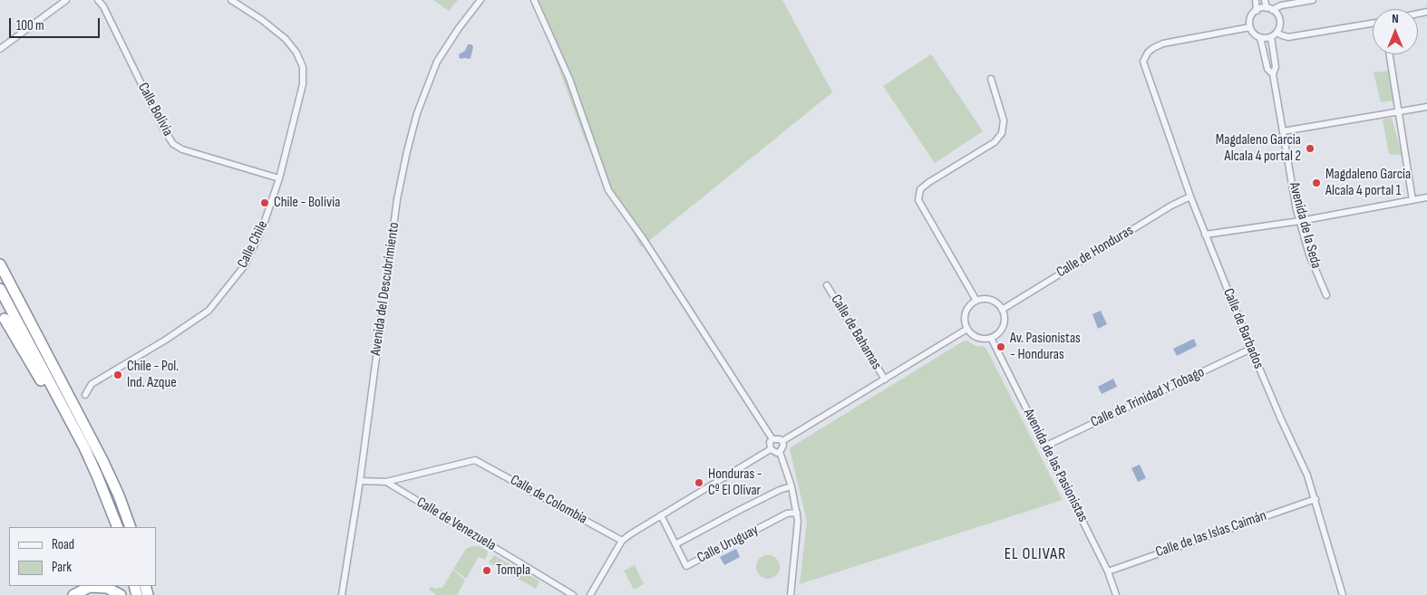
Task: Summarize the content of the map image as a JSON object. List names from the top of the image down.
{
  "streets": {
    "street": [
      "Calle Bolivia",
      "Avenida de la Seda",
      "Calle Chile",
      "Calle de Honduras",
      "Avenida del Descubrimiento",
      "Calle de Barbados",
      "Calle de Bahamas",
      "Calle de Trinidad Y Tobago",
      "Avenida de las Pasionistas",
      "Calle de Colombia",
      "Calle de Venezuela",
      "Calle de las Islas Caimán",
      "Calle Uruguay"
    ]
  },
  "crossings": [
    ["Calle Bolivia", "Calle Chile"],
    ["Avenida de la Seda", "Calle de Barbados"],
    ["Calle de Honduras", "Calle de Barbados"],
    ["Calle de Honduras", "Avenida de las Pasionistas"],
    ["Calle de Barbados", "Calle de Trinidad Y Tobago"],
    ["Calle de Barbados", "Calle de las Islas Caimán"],
    ["Calle de Trinidad Y Tobago", "Avenida de las Pasionistas"],
    ["Avenida de las Pasionistas", "Calle de las Islas Caimán"],
    ["Calle de Colombia", "Calle de Venezuela"]
  ],
  "districts": ["EL OLIVAR"],
  "places": [
    "Magdaleno Garcia Alcala 4 portal 2",
    "Magdaleno Garcia Alcala 4 portal 1",
    "Chile - Bolivia",
    "Av. Pasionistas - Honduras",
    "Chile - Pol. Ind. Azque",
    "Honduras - Cº El Olivar",
    "Tompla"
  ],
  "legend": ["Road", "Park"],
  "scale_bar": "100 m",
  "north": "top"
}
